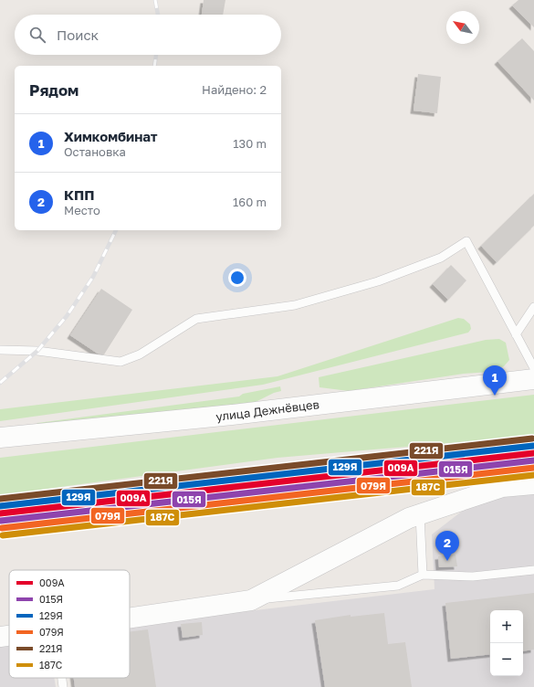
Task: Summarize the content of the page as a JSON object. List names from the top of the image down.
{
  "streets": {
    "street": ["улица Дежнёвцев"]
  },
  "lines": [
    "transit line 221Я",
    "transit line 129Я",
    "transit line 009А",
    "transit line 015Я",
    "transit line 079Я",
    "transit line 187С"
  ],
  "legend": [
    "009А",
    "015Я",
    "129Я",
    "079Я",
    "221Я",
    "187С"
  ],
  "north": "top left",
  "page": {
    "search": "Поиск",
    "heading": ["Рядом", "Найдено: 2"],
    "list": [
      {
        "mark": "1",
        "name": "Химкомбинат",
        "note": "Остановка",
        "value": "130 m"
      },
      {
        "mark": "2",
        "name": "КПП",
        "note": "Место",
        "value": "160 m"
      }
    ],
    "pins": ["1", "2"],
    "map_buttons": ["+", "−"]
  }
}
